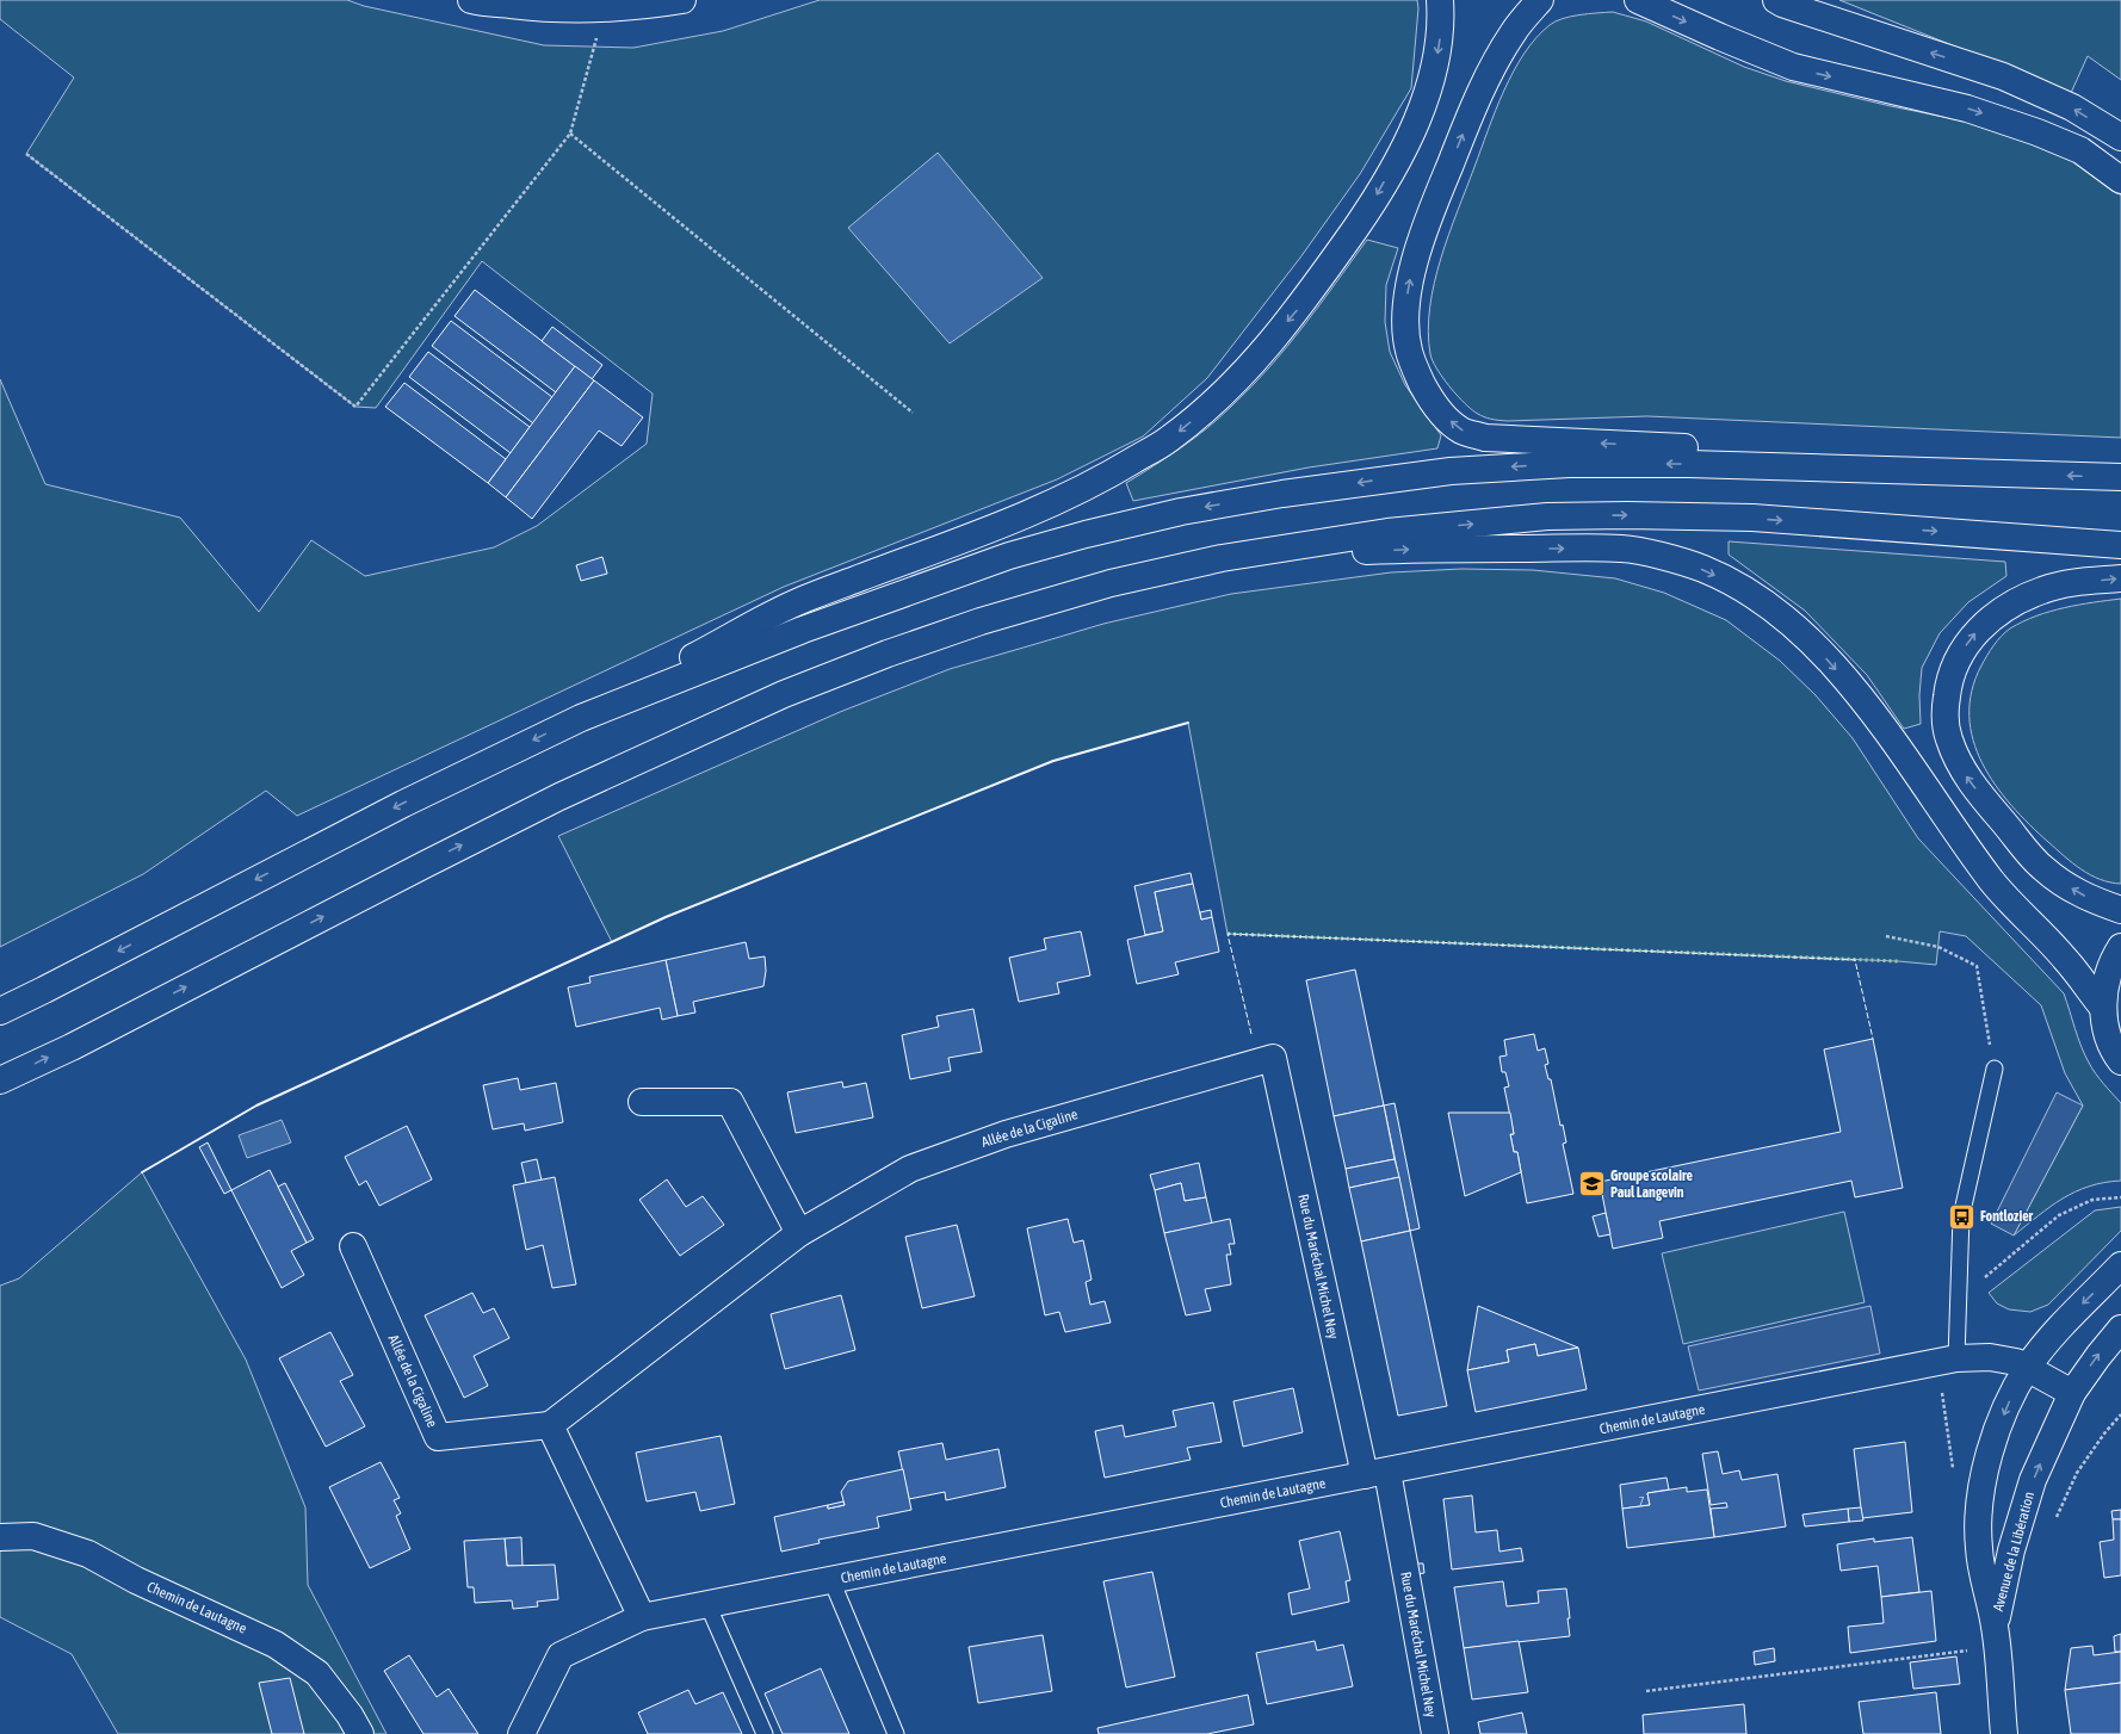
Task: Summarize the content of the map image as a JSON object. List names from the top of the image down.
{
  "streets": {
    "main road": [
      "Allée de la Cigaline",
      "Rue du Maréchal Michel Ney",
      "Chemin de Lautagne",
      "Avenue de la Libération"
    ]
  },
  "crossings": [
    ["Allée de la Cigaline", "Rue du Maréchal Michel Ney"],
    ["Rue du Maréchal Michel Ney", "Chemin de Lautagne"],
    ["Chemin de Lautagne", "Avenue de la Libération"]
  ],
  "places": {
    "school or university": ["Groupe scolaire Paul Langevin"],
    "bus stop": ["Fontlozier"]
  },
  "house_numbers": ["7"]
}
